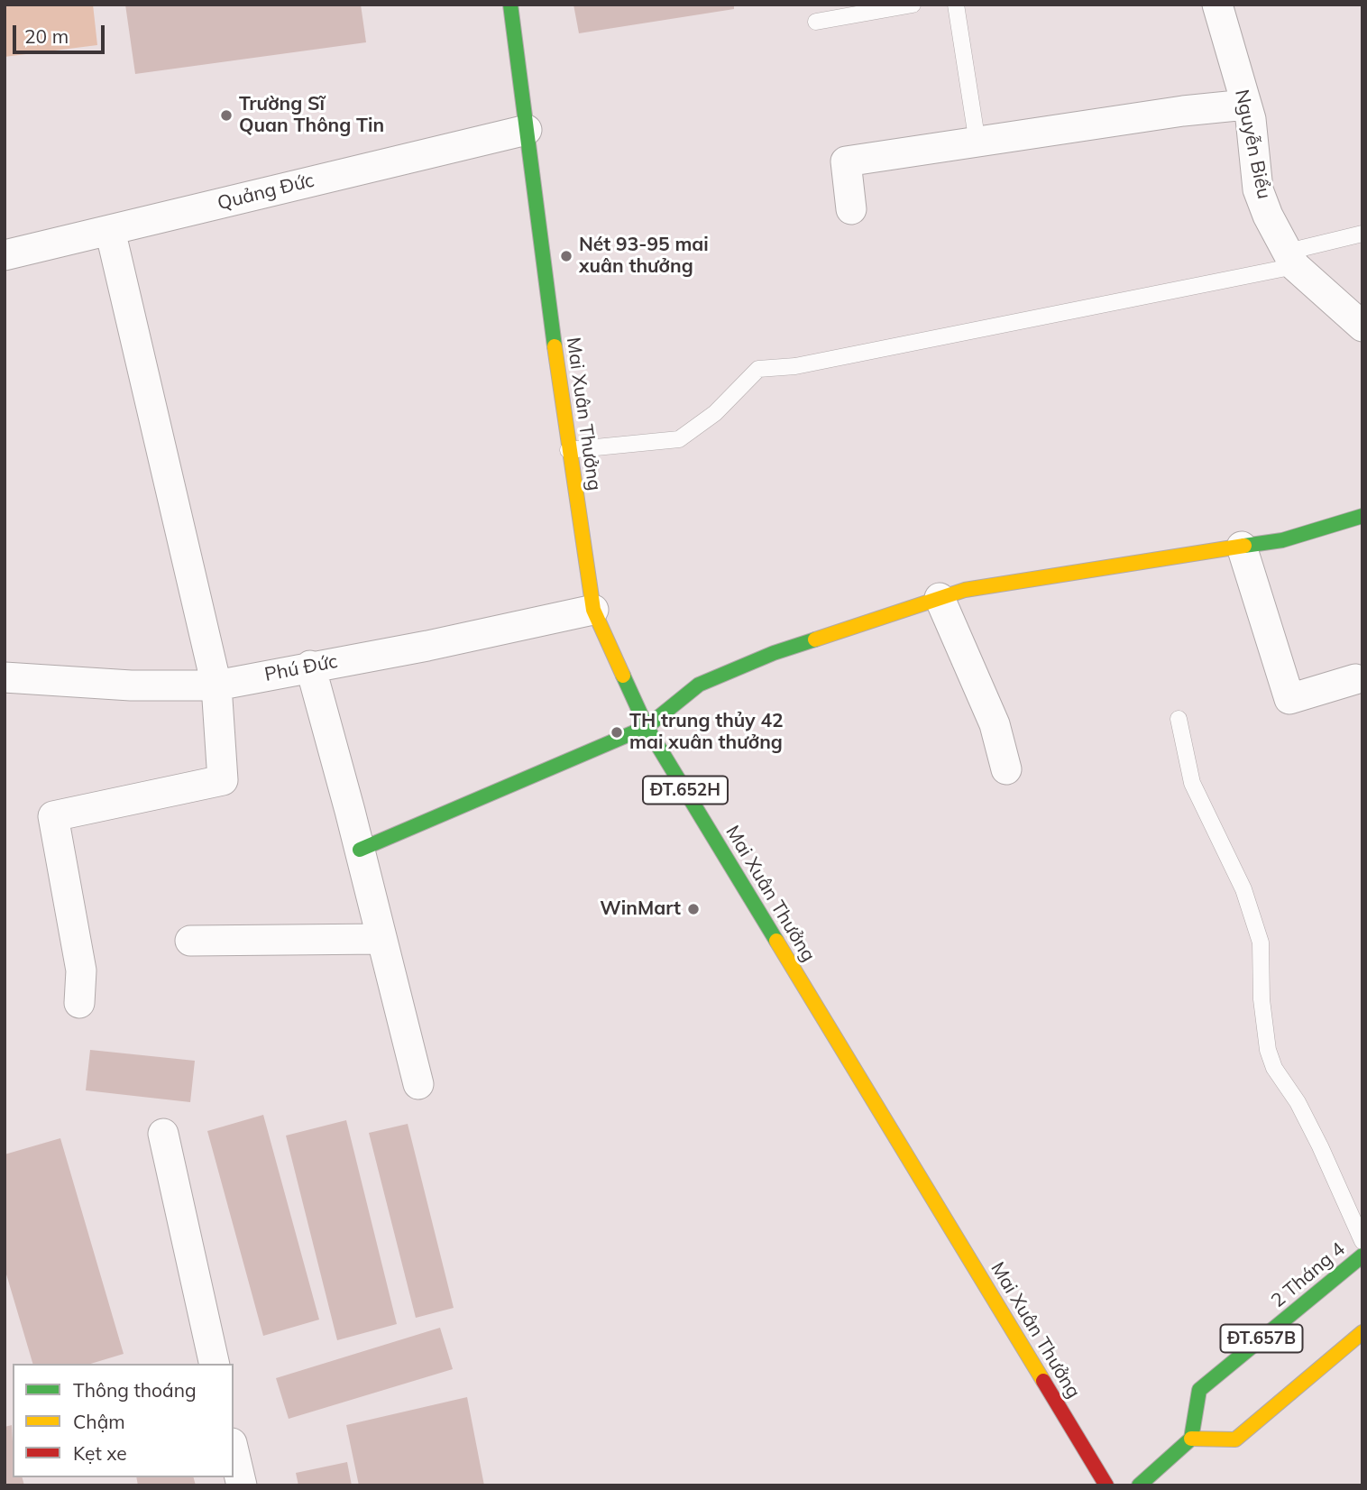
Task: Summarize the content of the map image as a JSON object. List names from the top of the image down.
{
  "streets": {
    "main road": [
      "Mai Xuân Thưởng",
      "ĐT.652H",
      "2 Tháng 4",
      "ĐT.657B"
    ],
    "street": ["Nguyễn Biểu", "Quảng Đức", "Phú Đức"]
  },
  "crossings": [
    ["Quảng Đức", "Mai Xuân Thưởng"],
    ["Mai Xuân Thưởng", "Phú Đức"],
    ["2 Tháng 4", "ĐT.657B"]
  ],
  "places": [
    "Trường Sĩ Quan Thông Tin",
    "Nét 93-95 mai xuân thưởng",
    "TH trung thủy 42 mai xuân thưởng",
    "WinMart"
  ],
  "legend": ["Thông thoáng", "Chậm", "Kẹt xe"],
  "scale_bar": "20 m"
}
